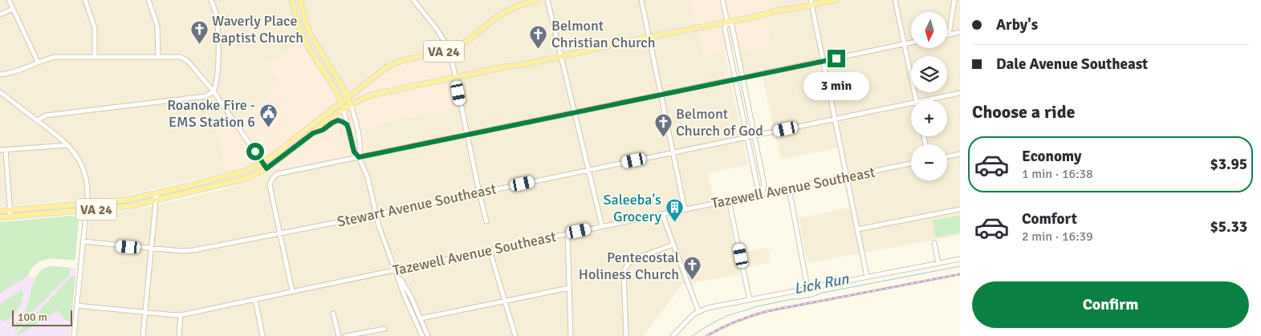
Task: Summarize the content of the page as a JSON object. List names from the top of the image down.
{
  "streets": {
    "main road": ["VA 24"],
    "street": ["Tazewell Avenue Southeast", "Stewart Avenue Southeast"]
  },
  "water": ["Lick Run"],
  "places": {
    "church": [
      "Waverly Place Baptist Church",
      "Belmont Christian Church",
      "Belmont Church of God",
      "Pentecostal Holiness Church"
    ],
    "public building": ["Roanoke Fire - EMS Station 6"],
    "building": ["Saleeba's Grocery"]
  },
  "scale_bar": "100 m",
  "north": "bottom",
  "page": {
    "banner": ["Arby's", "Dale Avenue Southeast"],
    "map_buttons": ["+", "−"],
    "bubble": "3 min",
    "heading": "Choose a ride",
    "list": [
      {
        "name": "Economy",
        "note": "1 min · 16:38",
        "value": "$3.95"
      },
      {
        "name": "Comfort",
        "note": "2 min · 16:39",
        "value": "$5.33"
      }
    ],
    "buttons": "Confirm",
    "scale": "100 m"
  }
}
